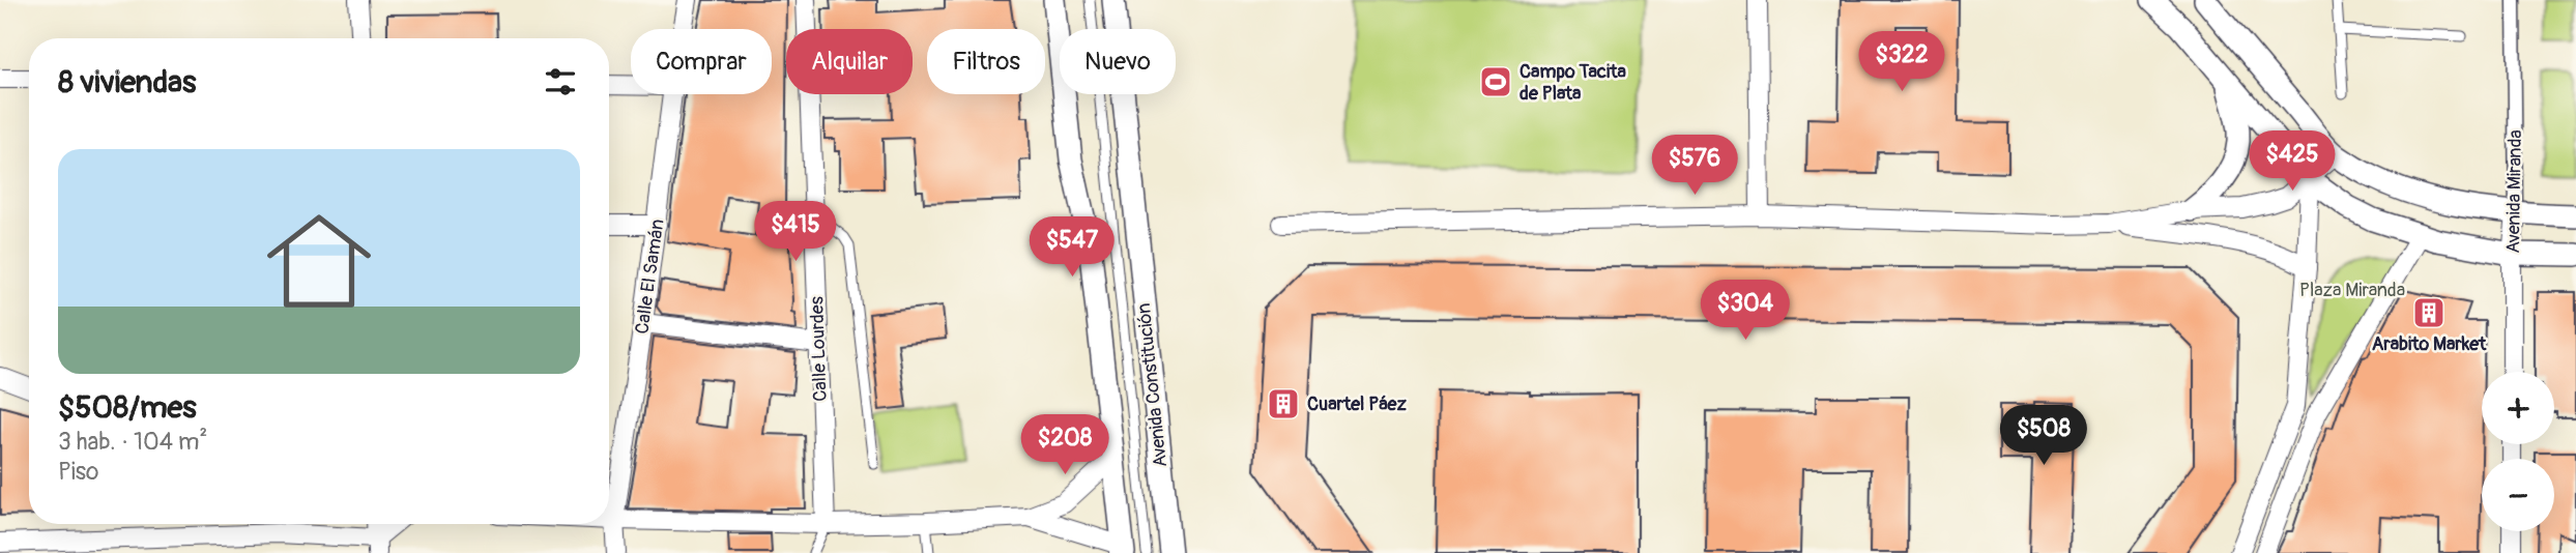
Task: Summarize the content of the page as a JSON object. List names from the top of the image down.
{
  "streets": {
    "street": [
      "Avenida Miranda",
      "Calle El Samán",
      "Calle Lourdes",
      "Avenida Constitución"
    ]
  },
  "parks": ["Plaza Miranda"],
  "places": {
    "sports": ["Campo Tacita de Plata"],
    "building": ["Arabito Market", "Cuartel Páez"]
  },
  "page": {
    "chip": [
      "Comprar",
      "Alquilar",
      "Filtros",
      "Nuevo"
    ],
    "price": [
      "$322",
      "$425",
      "$576",
      "$415",
      "$547",
      "$304",
      "$508",
      "$208"
    ],
    "heading": "8 viviendas",
    "list": [
      {
        "name": "$508/mes",
        "note": "3 hab. · 104 m² · Piso"
      }
    ],
    "map_buttons": ["+", "−"]
  }
}
